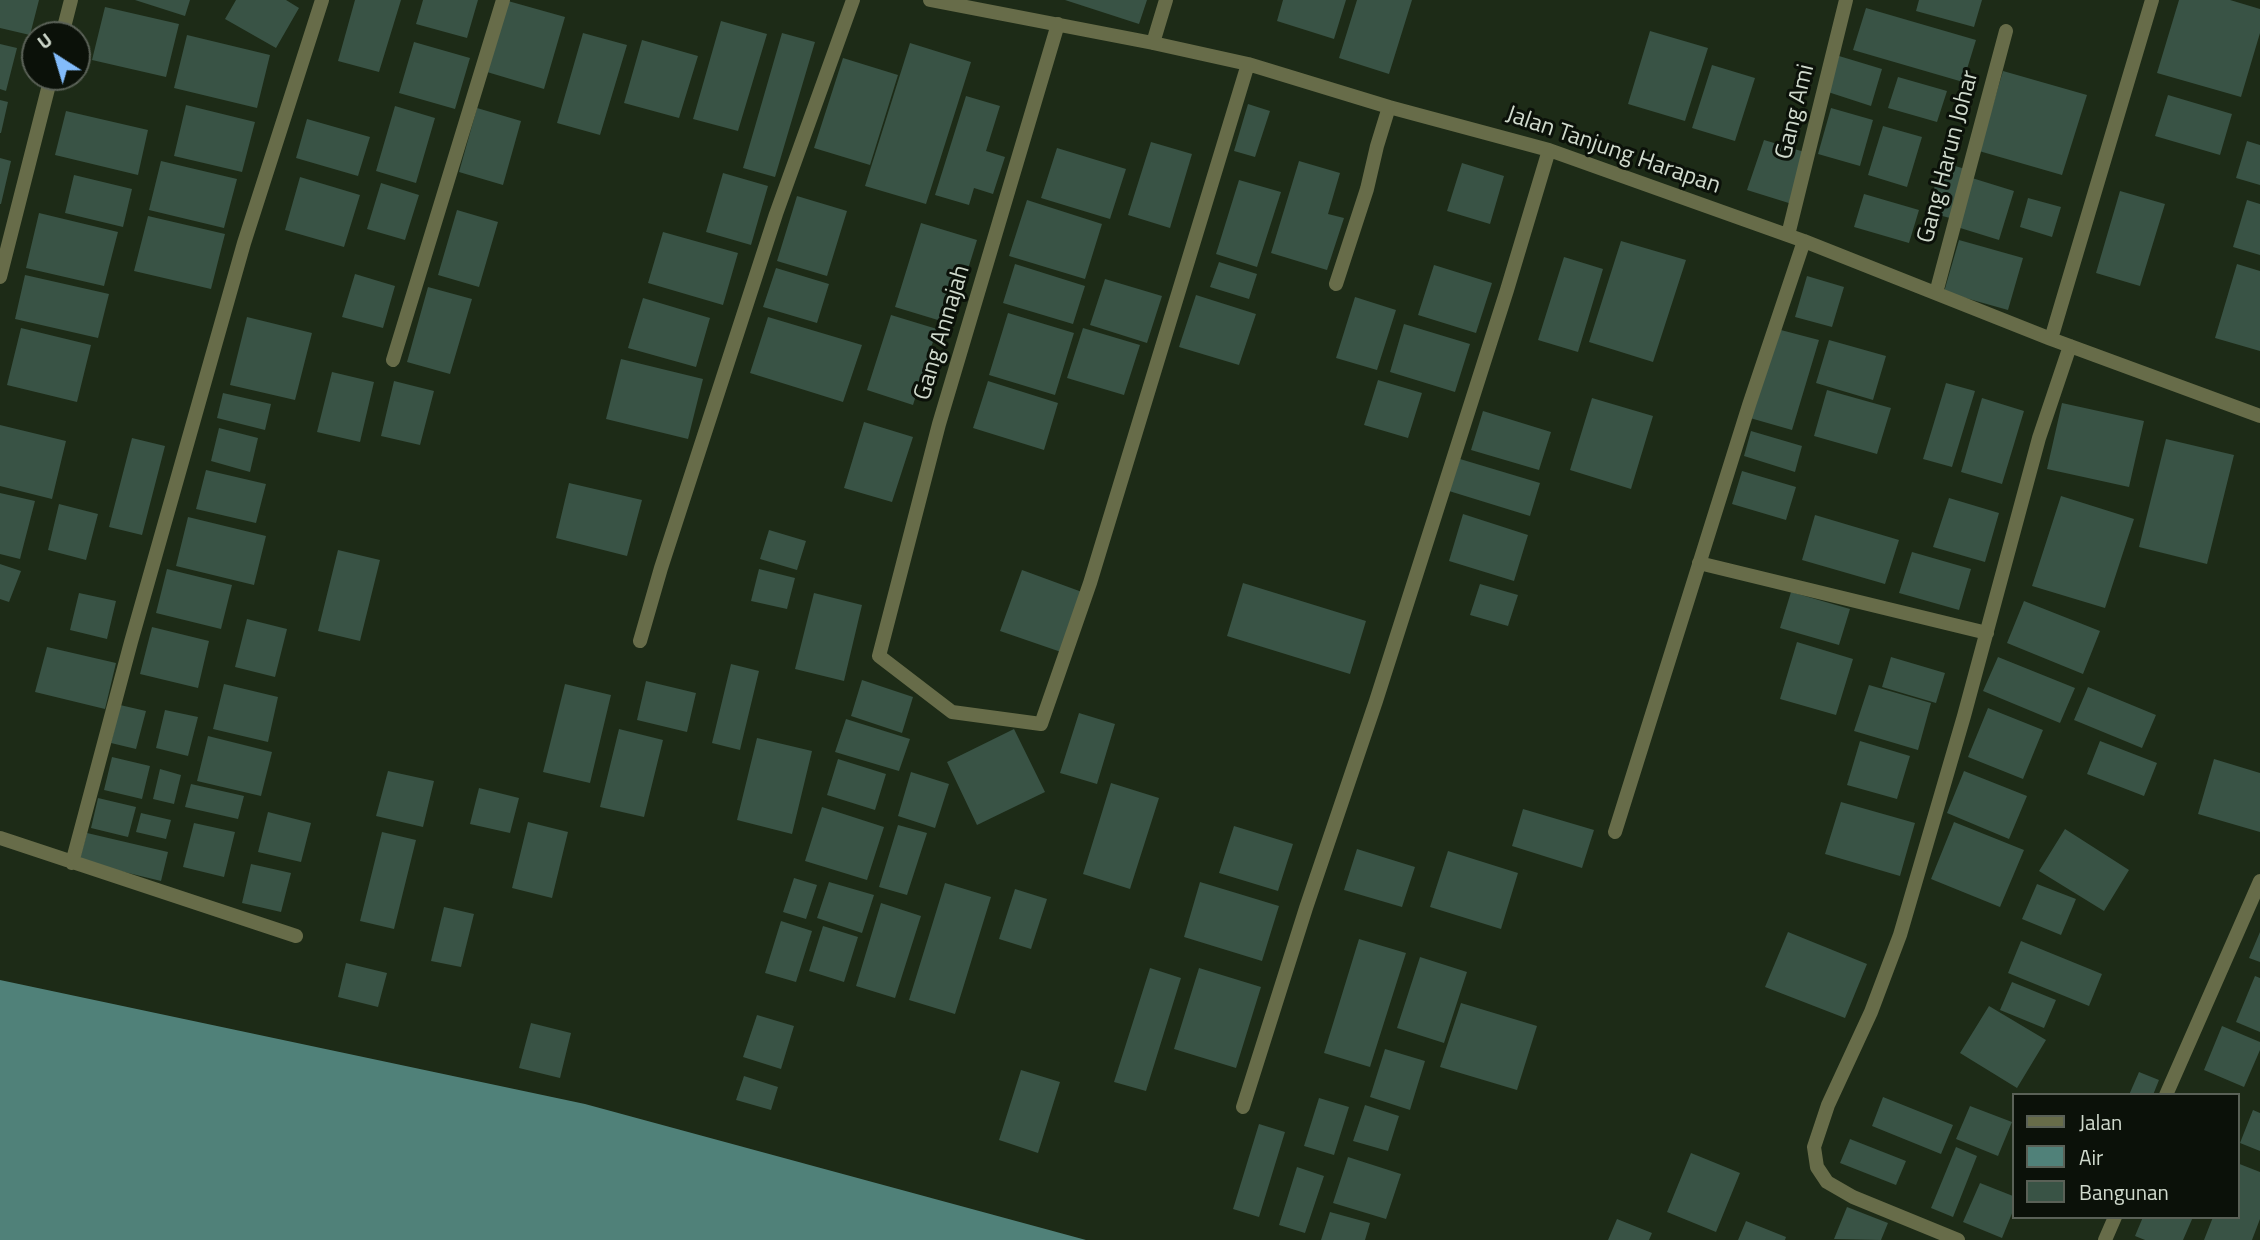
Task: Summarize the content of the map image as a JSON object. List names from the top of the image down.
{
  "streets": {
    "street": [
      "Gang Ami",
      "Jalan Tanjung Harapan",
      "Gang Harun Johar",
      "Gang Annajah"
    ]
  },
  "crossings": [
    ["Gang Ami", "Jalan Tanjung Harapan"],
    ["Jalan Tanjung Harapan", "Gang Harun Johar"],
    ["Jalan Tanjung Harapan", "Gang Annajah"]
  ],
  "legend": ["Jalan", "Air", "Bangunan"],
  "north": "top left"
}
